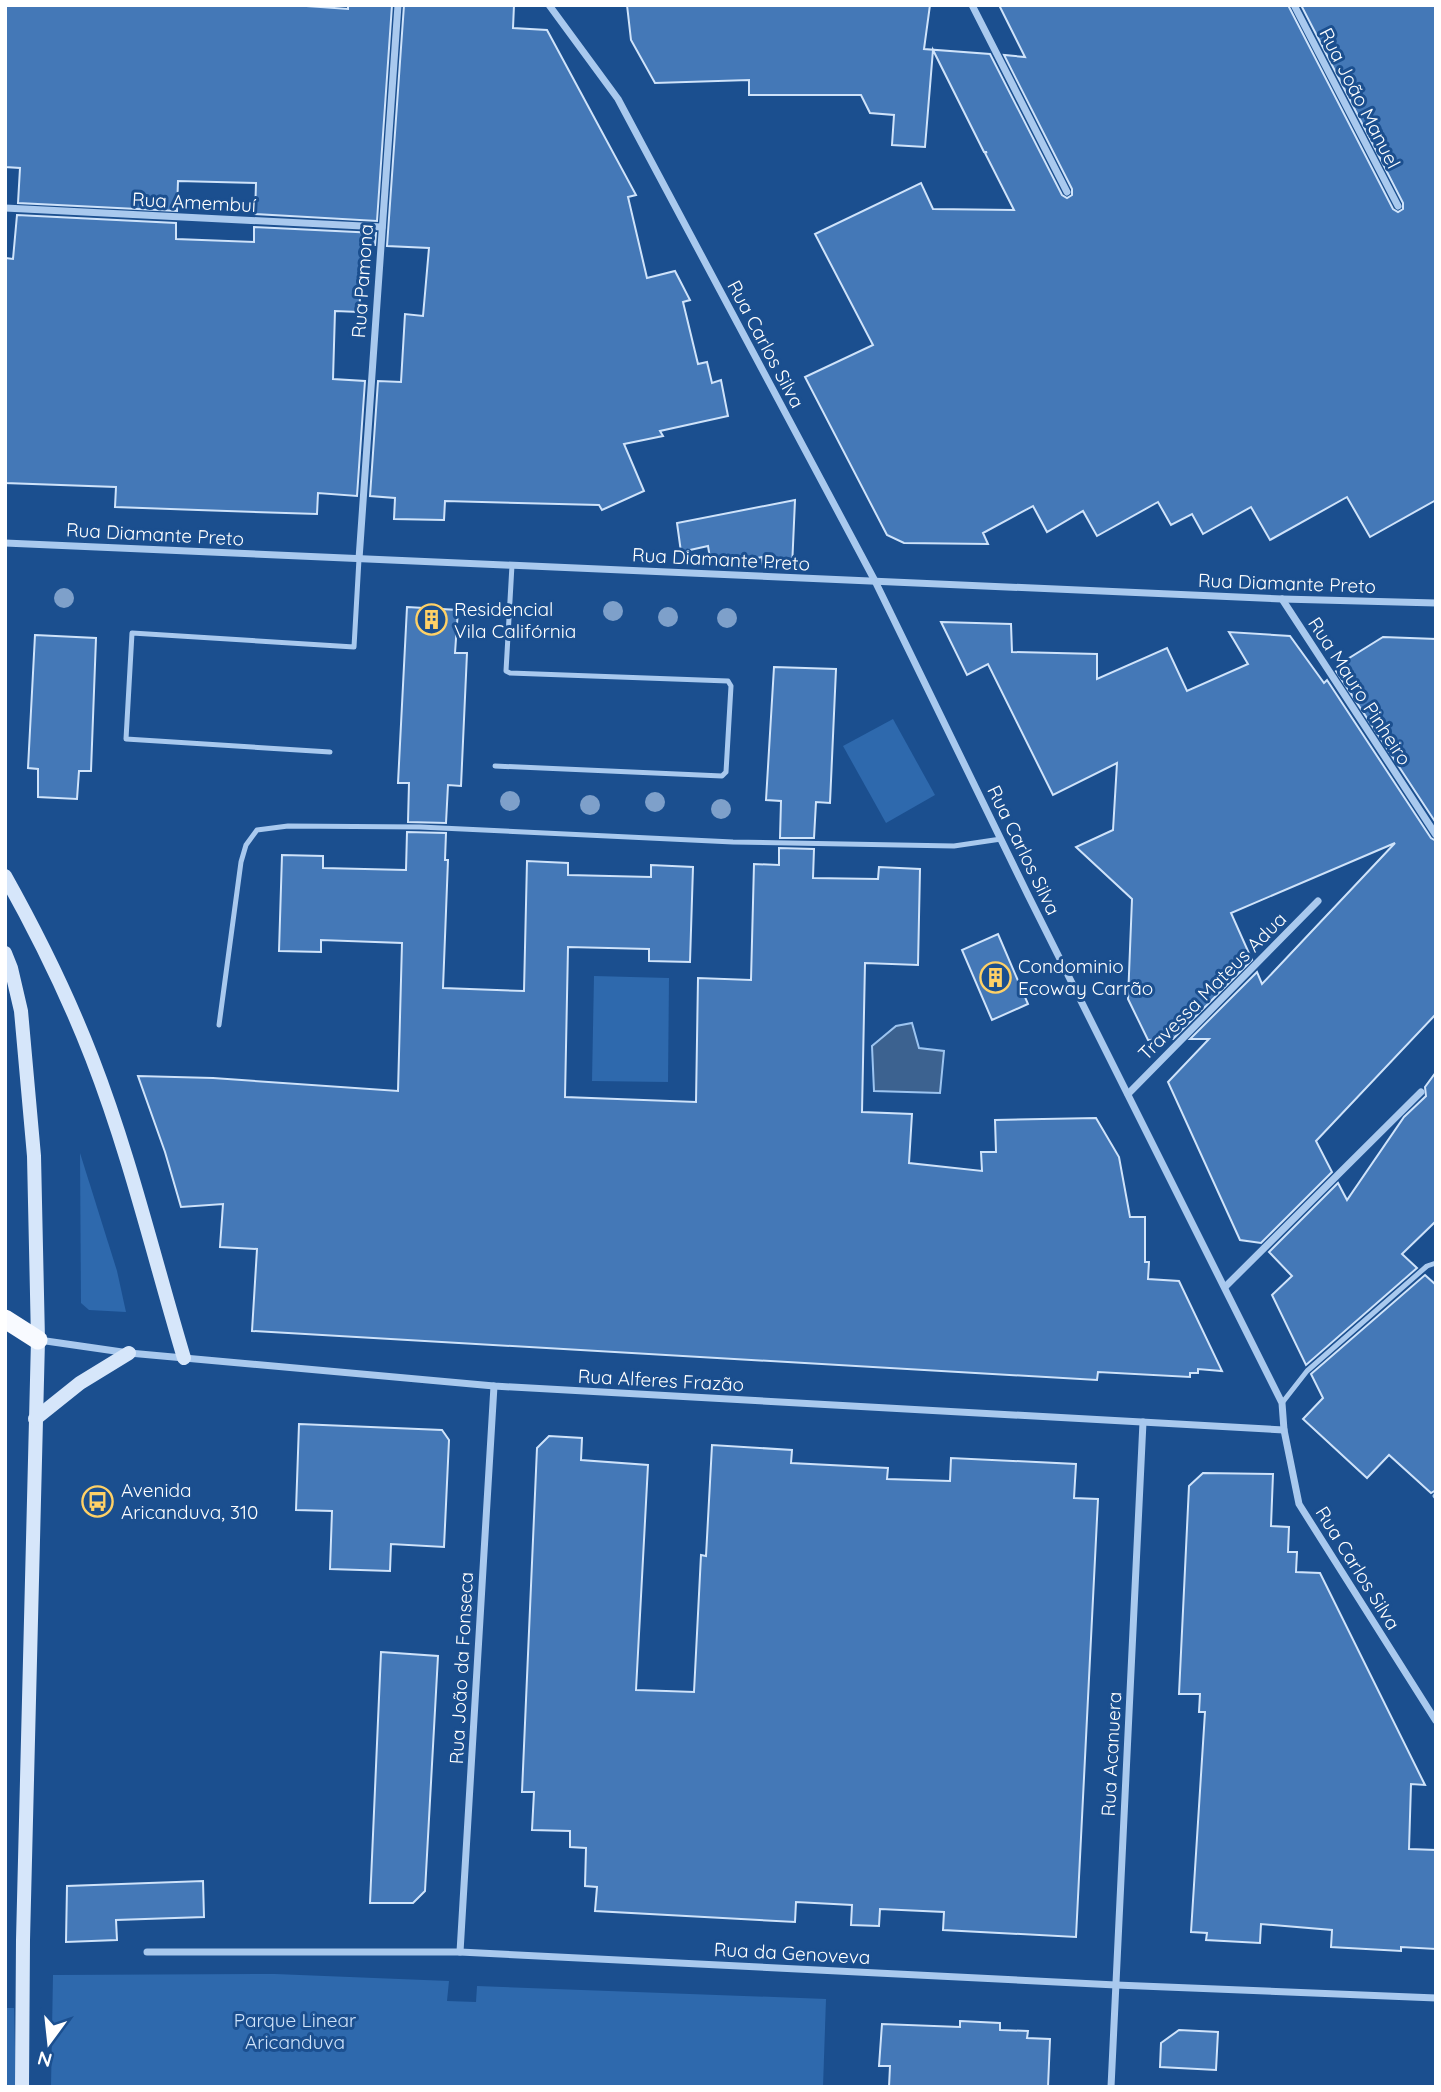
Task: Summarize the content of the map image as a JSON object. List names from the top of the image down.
{
  "streets": {
    "street": [
      "Rua João Manuel",
      "Rua Amembuí",
      "Rua Pamona",
      "Rua Carlos Silva",
      "Rua Diamante Preto",
      "Rua Mauro Pinheiro",
      "Travessa Mateus Adua",
      "Rua Alferes Frazão",
      "Rua João da Fonseca",
      "Rua Acanuera",
      "Rua da Genoveva"
    ]
  },
  "crossings": [
    ["Rua Amembuí", "Rua Pamona"],
    ["Rua Pamona", "Rua Diamante Preto"],
    ["Rua Carlos Silva", "Rua Diamante Preto"],
    ["Rua Carlos Silva", "Travessa Mateus Adua"],
    ["Rua Carlos Silva", "Rua Alferes Frazão"],
    ["Rua Diamante Preto", "Rua Mauro Pinheiro"],
    ["Rua Alferes Frazão", "Rua João da Fonseca"],
    ["Rua Alferes Frazão", "Rua Acanuera"],
    ["Rua João da Fonseca", "Rua da Genoveva"],
    ["Rua Acanuera", "Rua da Genoveva"]
  ],
  "parks": ["Parque Linear Aricanduva"],
  "places": {
    "building": ["Residencial Vila Califórnia", "Condominio Ecoway Carrão"],
    "bus stop": ["Avenida Aricanduva, 310"]
  },
  "north": "bottom"
}
